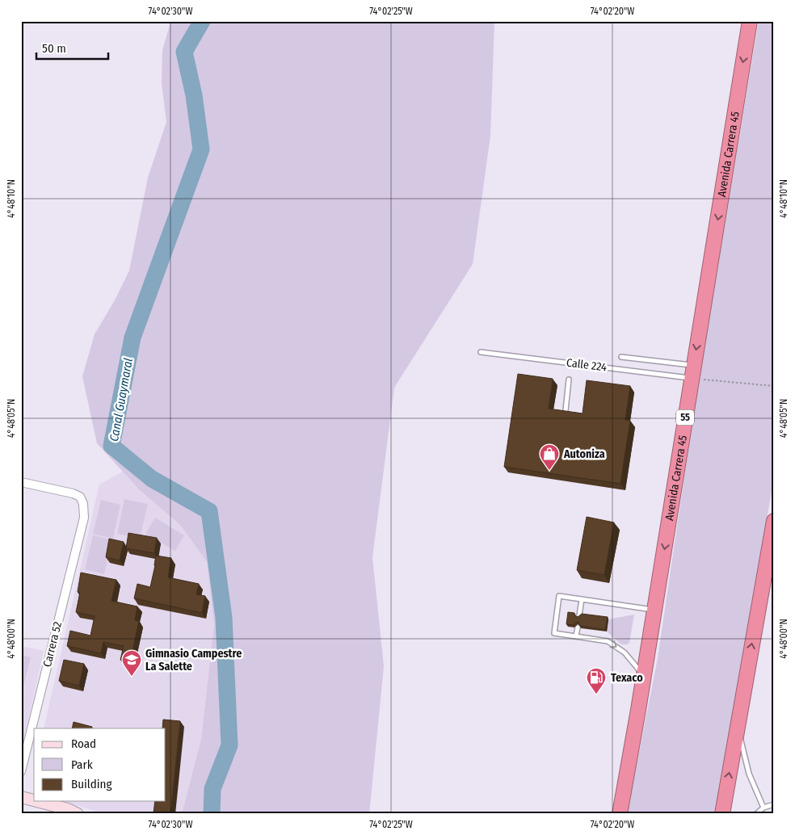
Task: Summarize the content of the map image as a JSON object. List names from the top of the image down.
{
  "streets": {
    "highway": ["Avenida Carrera 45", "55"],
    "street": ["Carrera 52"],
    "lane": ["Calle 224"]
  },
  "crossings": [
    ["Avenida Carrera 45", "Calle 224"]
  ],
  "one_way": ["Avenida Carrera 45"],
  "water": ["Canal Guaymaral"],
  "places": {
    "shop": ["Autoniza"],
    "school or university": ["Gimnasio Campestre La Salette"],
    "fuel station": ["Texaco"]
  },
  "legend": ["Road", "Park", "Building"],
  "scale_bar": "50 m",
  "coordinates": [
    "74°02'30\"W",
    "74°02'25\"W",
    "74°02'20\"W",
    "4°48'10\"N",
    "4°48'05\"N",
    "4°48'00\"N"
  ]
}
